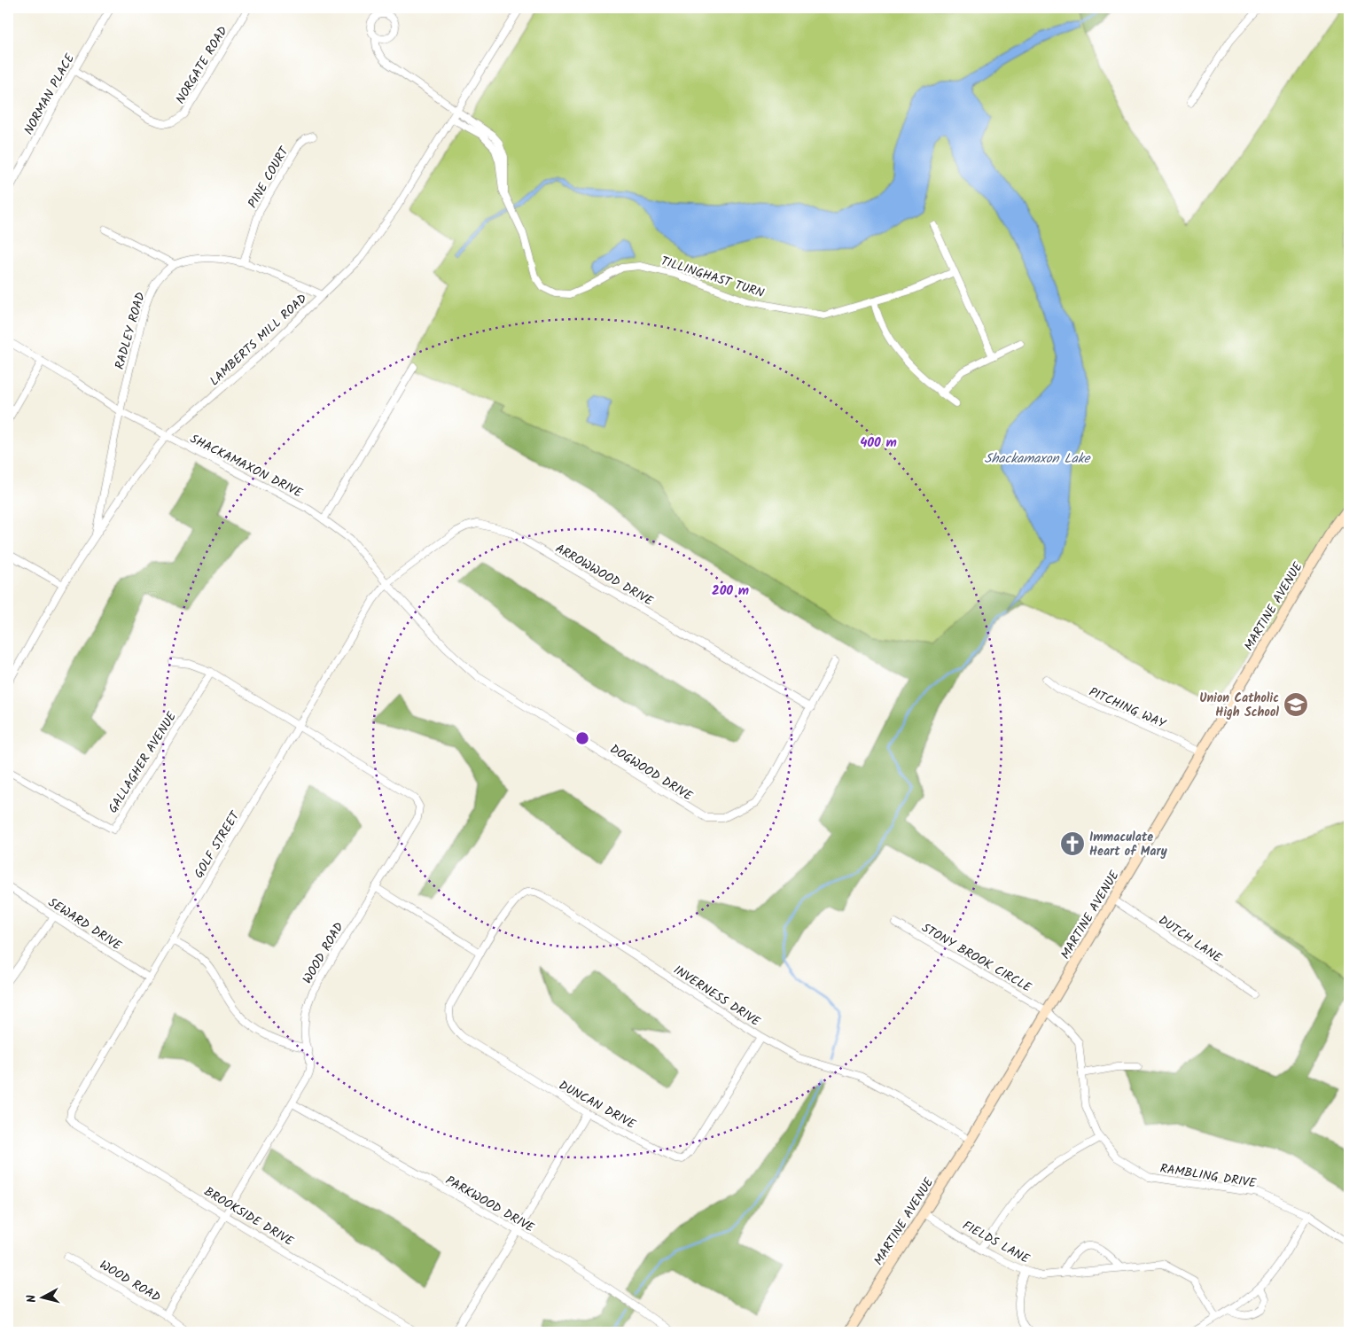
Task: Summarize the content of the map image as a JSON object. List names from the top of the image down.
{
  "streets": {
    "main road": ["MARTINE AVENUE"],
    "street": [
      "NORGATE ROAD",
      "NORMAN PLACE",
      "PINE COURT",
      "TILLINGHAST TURN",
      "RADLEY ROAD",
      "LAMBERTS MILL ROAD",
      "SHACKAMAXON DRIVE",
      "ARROWWOOD DRIVE",
      "PITCHING WAY",
      "GALLAGHER AVENUE",
      "DOGWOOD DRIVE",
      "GOLF STREET",
      "SEWARD DRIVE",
      "DUTCH LANE",
      "WOOD ROAD",
      "STONY BROOK CIRCLE",
      "INVERNESS DRIVE",
      "DUNCAN DRIVE",
      "RAMBLING DRIVE",
      "PARKWOOD DRIVE",
      "BROOKSIDE DRIVE",
      "FIELDS LANE"
    ]
  },
  "crossings": [
    ["NORGATE ROAD", "NORMAN PLACE"],
    ["TILLINGHAST TURN", "LAMBERTS MILL ROAD"],
    ["RADLEY ROAD", "LAMBERTS MILL ROAD"],
    ["RADLEY ROAD", "SHACKAMAXON DRIVE"],
    ["LAMBERTS MILL ROAD", "SHACKAMAXON DRIVE"],
    ["SHACKAMAXON DRIVE", "DOGWOOD DRIVE"],
    ["ARROWWOOD DRIVE", "DOGWOOD DRIVE"],
    ["ARROWWOOD DRIVE", "GOLF STREET"],
    ["MARTINE AVENUE", "PITCHING WAY"],
    ["MARTINE AVENUE", "DUTCH LANE"],
    ["MARTINE AVENUE", "STONY BROOK CIRCLE"],
    ["MARTINE AVENUE", "INVERNESS DRIVE"],
    ["MARTINE AVENUE", "RAMBLING DRIVE"],
    ["MARTINE AVENUE", "FIELDS LANE"],
    ["GALLAGHER AVENUE", "WOOD ROAD"],
    ["DOGWOOD DRIVE", "GOLF STREET"],
    ["GOLF STREET", "SEWARD DRIVE"],
    ["GOLF STREET", "WOOD ROAD"],
    ["GOLF STREET", "BROOKSIDE DRIVE"],
    ["WOOD ROAD", "PARKWOOD DRIVE"],
    ["WOOD ROAD", "BROOKSIDE DRIVE"],
    ["STONY BROOK CIRCLE", "RAMBLING DRIVE"],
    ["INVERNESS DRIVE", "DUNCAN DRIVE"]
  ],
  "water": ["Shackamaxon Lake"],
  "places": {
    "school or university": ["Union Catholic High School"],
    "church": ["Immaculate Heart of Mary"]
  },
  "north": "left",
  "rings": ["400 m", "200 m"]
}
